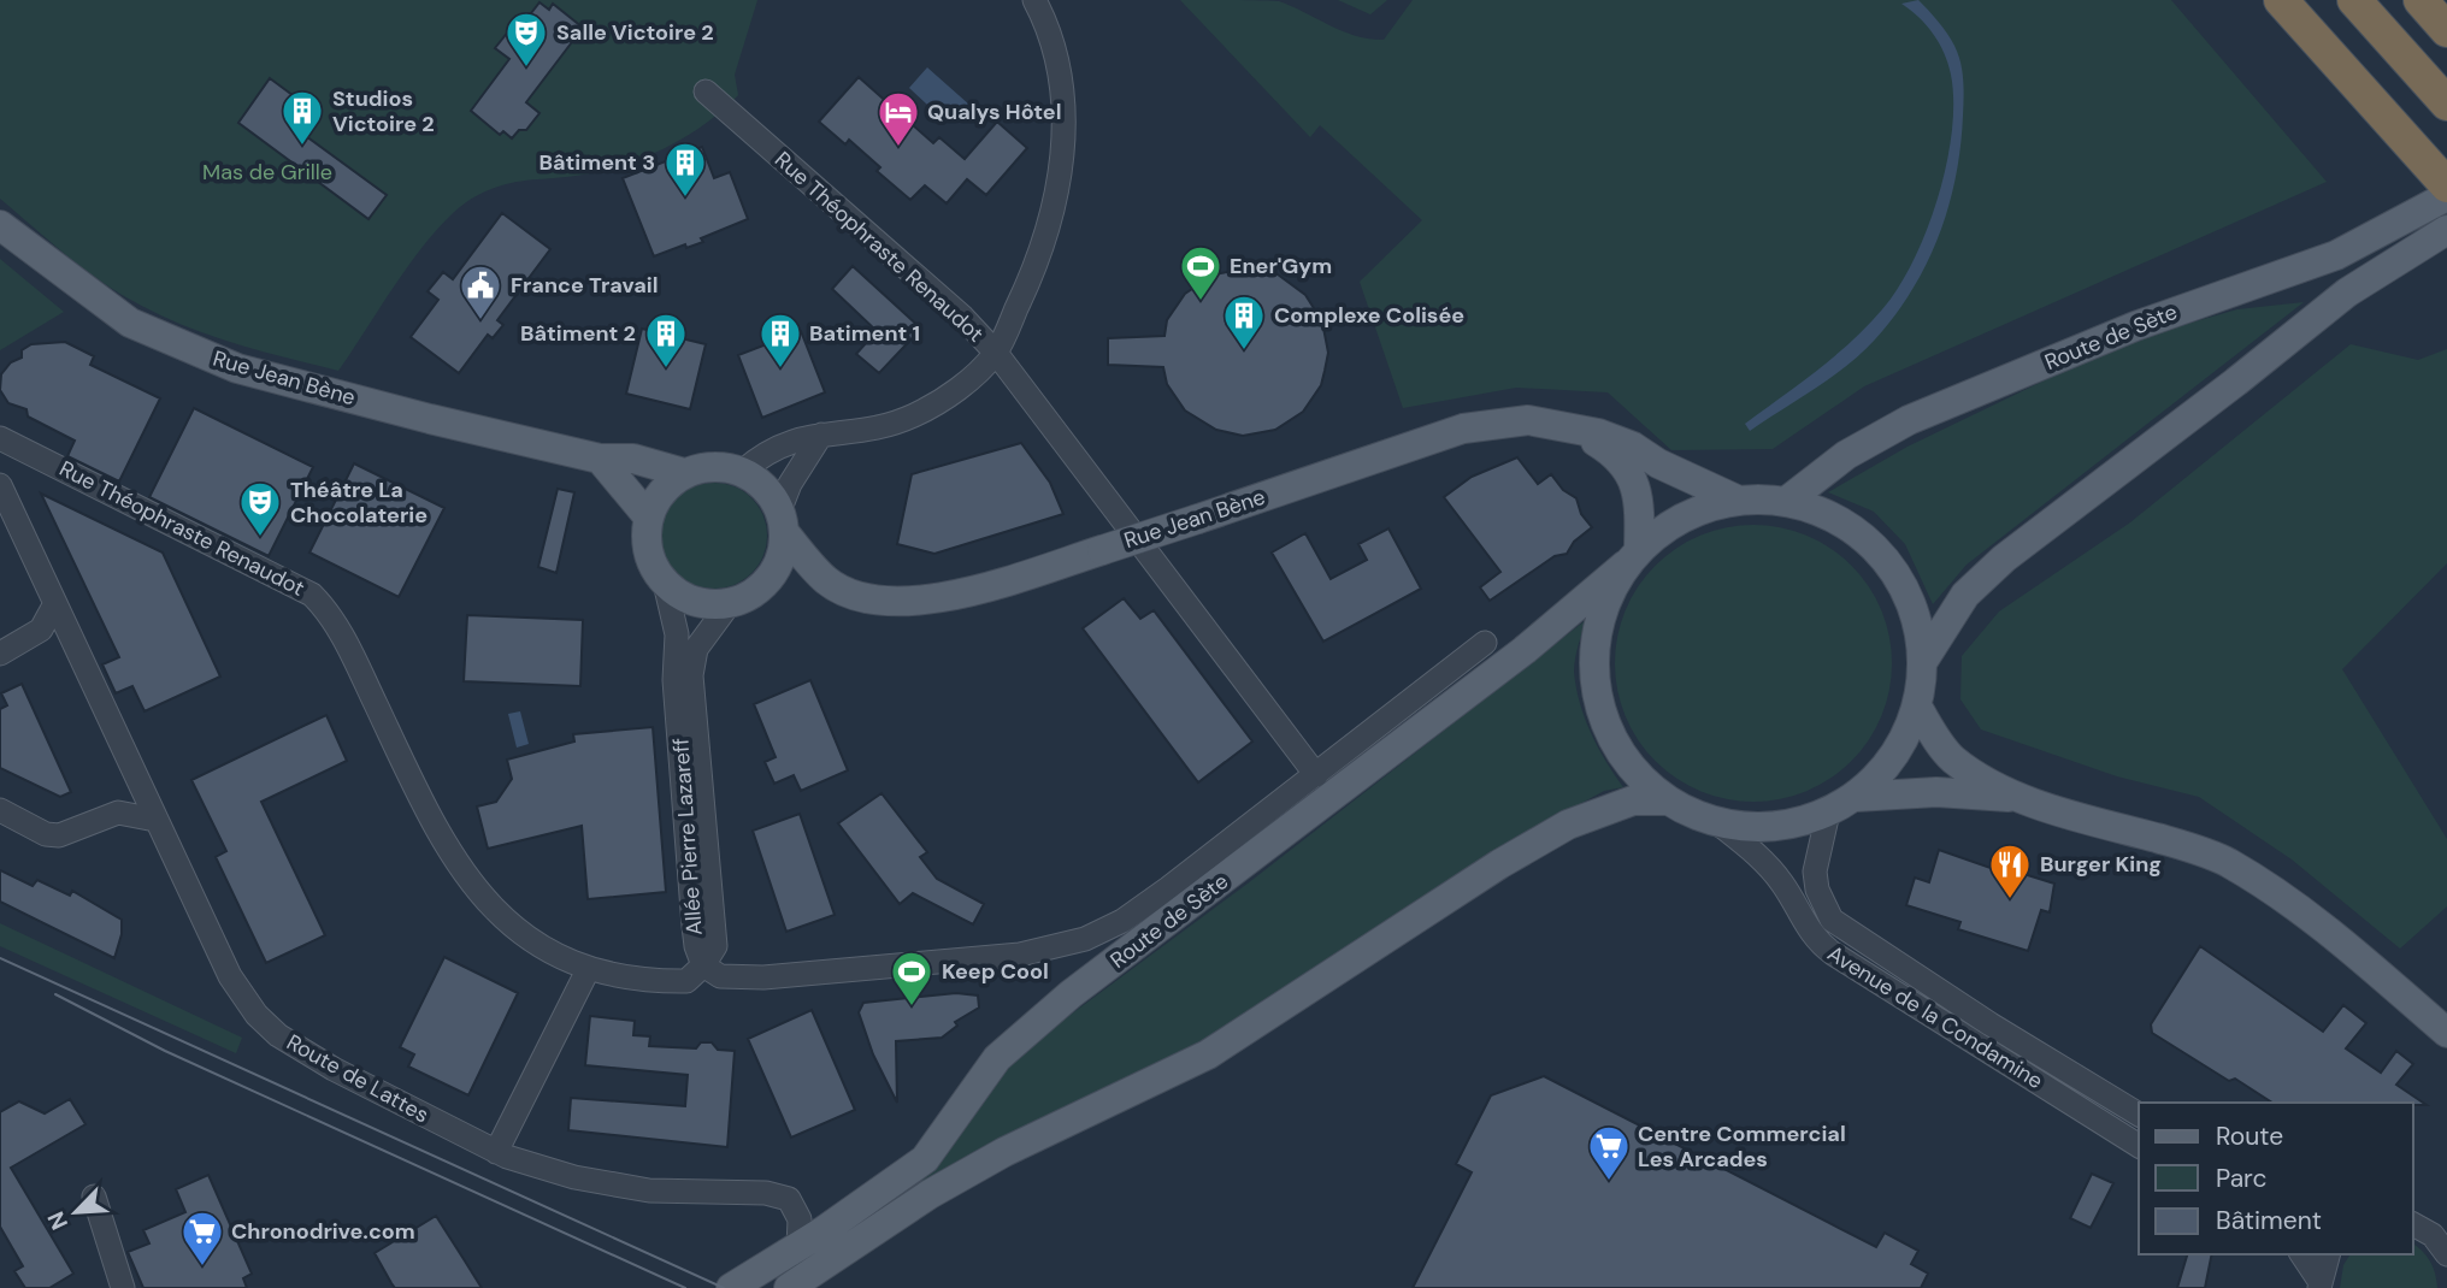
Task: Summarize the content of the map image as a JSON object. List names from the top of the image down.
{
  "streets": {
    "main road": ["Route de Sète", "Rue Jean Bène"],
    "street": [
      "Rue Théophraste Renaudot",
      "Allée Pierre Lazareff",
      "Avenue de la Condamine",
      "Route de Lattes"
    ]
  },
  "crossings": [
    ["Rue Théophraste Renaudot", "Allée Pierre Lazareff"],
    ["Route de Sète", "Rue Jean Bène"],
    ["Route de Sète", "Route de Lattes"],
    ["Rue Jean Bène", "Allée Pierre Lazareff"]
  ],
  "parks": ["Mas de Grille"],
  "places": {
    "theatre": ["Salle Victoire 2", "Théâtre La Chocolaterie"],
    "building": [
      "Studios Victoire 2",
      "Bâtiment 3",
      "Complexe Colisée",
      "Bâtiment 2",
      "Batiment 1"
    ],
    "hotel": ["Qualys Hôtel"],
    "sports": ["Ener'Gym", "Keep Cool"],
    "public building": ["France Travail"],
    "restaurant": ["Burger King"],
    "supermarket": ["Centre Commercial Les Arcades", "Chronodrive.com"]
  },
  "legend": ["Route", "Parc", "Bâtiment"],
  "north": "bottom left"
}
